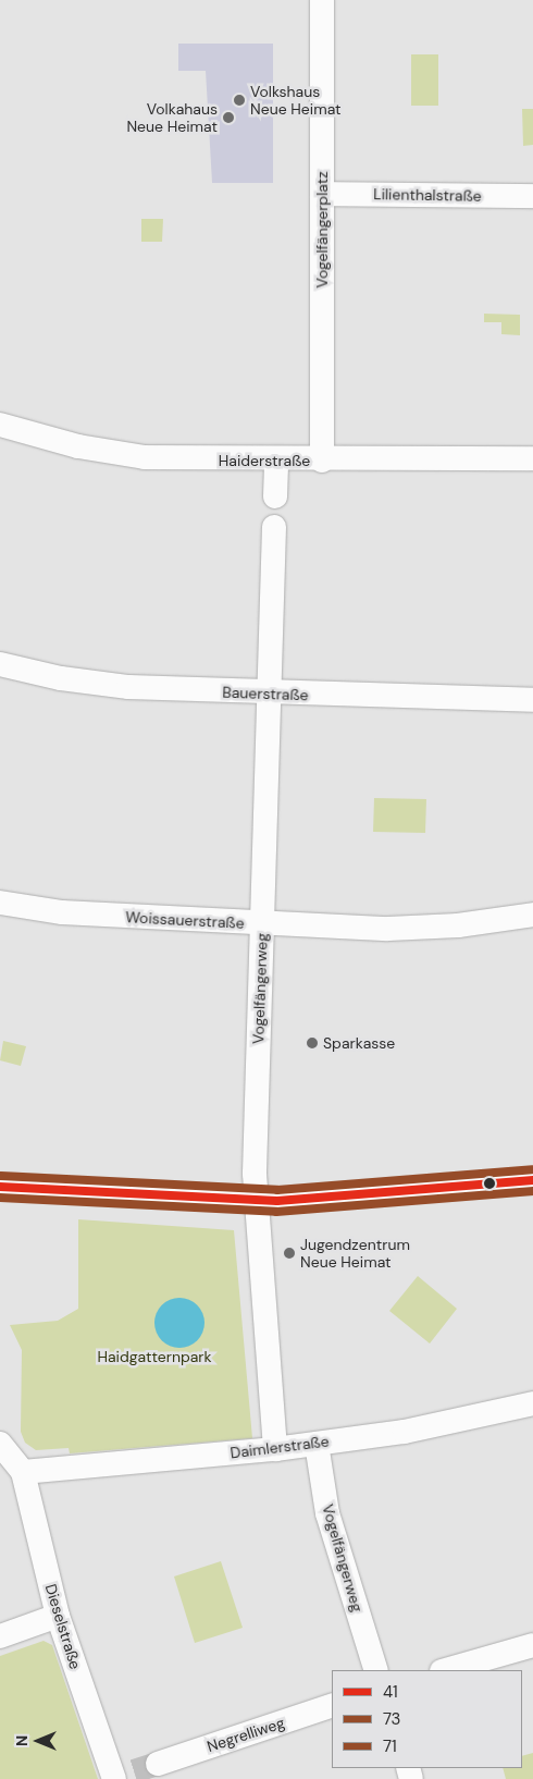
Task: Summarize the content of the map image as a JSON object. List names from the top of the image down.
{
  "streets": {
    "street": [
      "Lilienthalstraße",
      "Vogelfängerplatz",
      "Haiderstraße",
      "Bauerstraße",
      "Woissauerstraße",
      "Vogelfängerweg",
      "Daimlerstraße",
      "Dieselstraße",
      "Negrelliweg"
    ]
  },
  "crossings": [
    ["Lilienthalstraße", "Vogelfängerplatz"],
    ["Vogelfängerplatz", "Haiderstraße"],
    ["Bauerstraße", "Vogelfängerweg"],
    ["Woissauerstraße", "Vogelfängerweg"],
    ["Vogelfängerweg", "Daimlerstraße"],
    ["Daimlerstraße", "Dieselstraße"]
  ],
  "parks": ["Haidgatternpark"],
  "places": [
    "Volkshaus Neue Heimat",
    "Volkahaus Neue Heimat",
    "Sparkasse",
    "Jugendzentrum Neue Heimat"
  ],
  "lines": ["transit line 71", "transit line 41", "transit line 73"],
  "legend": ["41", "73", "71"],
  "north": "left"
}
